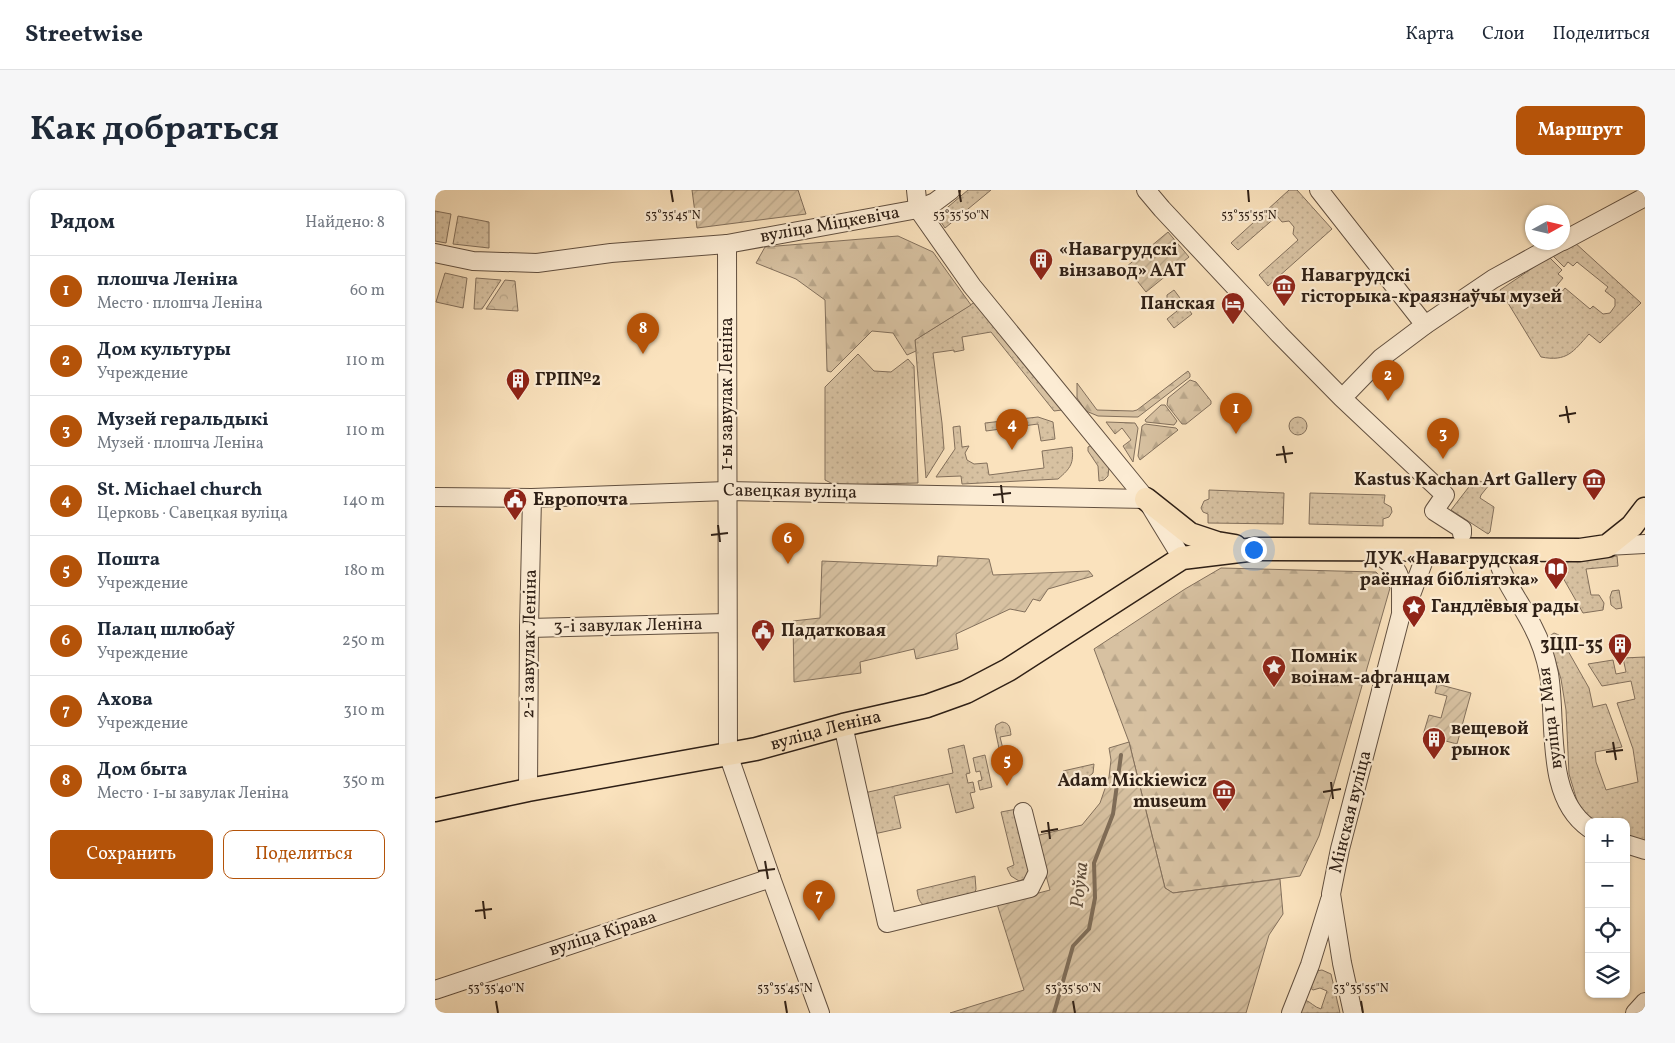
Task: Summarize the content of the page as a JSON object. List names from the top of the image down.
{
  "streets": {
    "main road": ["вуліца Леніна"],
    "street": [
      "вуліца Міцкевіча",
      "1-ы завулак Леніна",
      "Савецкая вуліца",
      "3-і завулак Леніна",
      "2-і завулак Леніна",
      "вуліца 1 Мая",
      "Мінская вуліца",
      "вуліца Кірава"
    ]
  },
  "crossings": [
    ["вуліца Міцкевіча", "1-ы завулак Леніна"],
    ["вуліца Міцкевіча", "Савецкая вуліца"],
    ["1-ы завулак Леніна", "Савецкая вуліца"],
    ["1-ы завулак Леніна", "3-і завулак Леніна"],
    ["1-ы завулак Леніна", "вуліца Леніна"],
    ["1-ы завулак Леніна", "вуліца Кірава"],
    ["Савецкая вуліца", "2-і завулак Леніна"],
    ["3-і завулак Леніна", "2-і завулак Леніна"],
    ["2-і завулак Леніна", "вуліца Леніна"],
    ["вуліца 1 Мая", "вуліца Леніна"],
    ["вуліца Леніна", "Мінская вуліца"]
  ],
  "water": ["Роўка"],
  "places": {
    "building": [
      "«Навагрудскі вінзавод» ААТ",
      "ГРП№2",
      "3ЦП-35",
      "вещевой рынок"
    ],
    "museum": ["Навагрудскі гісторыка-краязнаўчы музей", "Kastus Kachan Art Gallery", "Adam Mickiewicz museum"],
    "hotel": ["Панская"],
    "public building": ["Европочта", "Падатковая"],
    "library": ["ДУК «Навагрудская раённая бібліятэка»"],
    "place": ["Гандлёвыя рады", "Помнік воінам-афганцам"]
  },
  "north": "right",
  "page": {
    "header": "Streetwise",
    "nav": ["Карта", "Слои", "Поделиться"],
    "title": "Как добраться",
    "buttons": [
      "Маршрут",
      ["Сохранить", "Поделиться"]
    ],
    "heading": ["Рядом", "Найдено: 8"],
    "list": [
      {
        "mark": "1",
        "name": "плошча Леніна",
        "note": "Место · плошча Леніна",
        "value": "60 m"
      },
      {
        "mark": "2",
        "name": "Дом культуры",
        "note": "Учреждение",
        "value": "110 m"
      },
      {
        "mark": "3",
        "name": "Музей геральдыкі",
        "note": "Музей · плошча Леніна",
        "value": "110 m"
      },
      {
        "mark": "4",
        "name": "St. Michael church",
        "note": "Церковь · Савецкая вуліца",
        "value": "140 m"
      },
      {
        "mark": "5",
        "name": "Пошта",
        "note": "Учреждение",
        "value": "180 m"
      },
      {
        "mark": "6",
        "name": "Палац шлюбаў",
        "note": "Учреждение",
        "value": "250 m"
      },
      {
        "mark": "7",
        "name": "Ахова",
        "note": "Учреждение",
        "value": "310 m"
      },
      {
        "mark": "8",
        "name": "Дом быта",
        "note": "Место · 1-ы завулак Леніна",
        "value": "350 m"
      }
    ],
    "pins": [
      "8",
      "2",
      "1",
      "4",
      "3",
      "6",
      "5",
      "7"
    ],
    "map_buttons": ["+", "−"]
  },
  "coordinates": [
    "53°35'45\"N",
    "53°35'50\"N",
    "53°35'55\"N",
    "53°35'40\"N"
  ]
}
